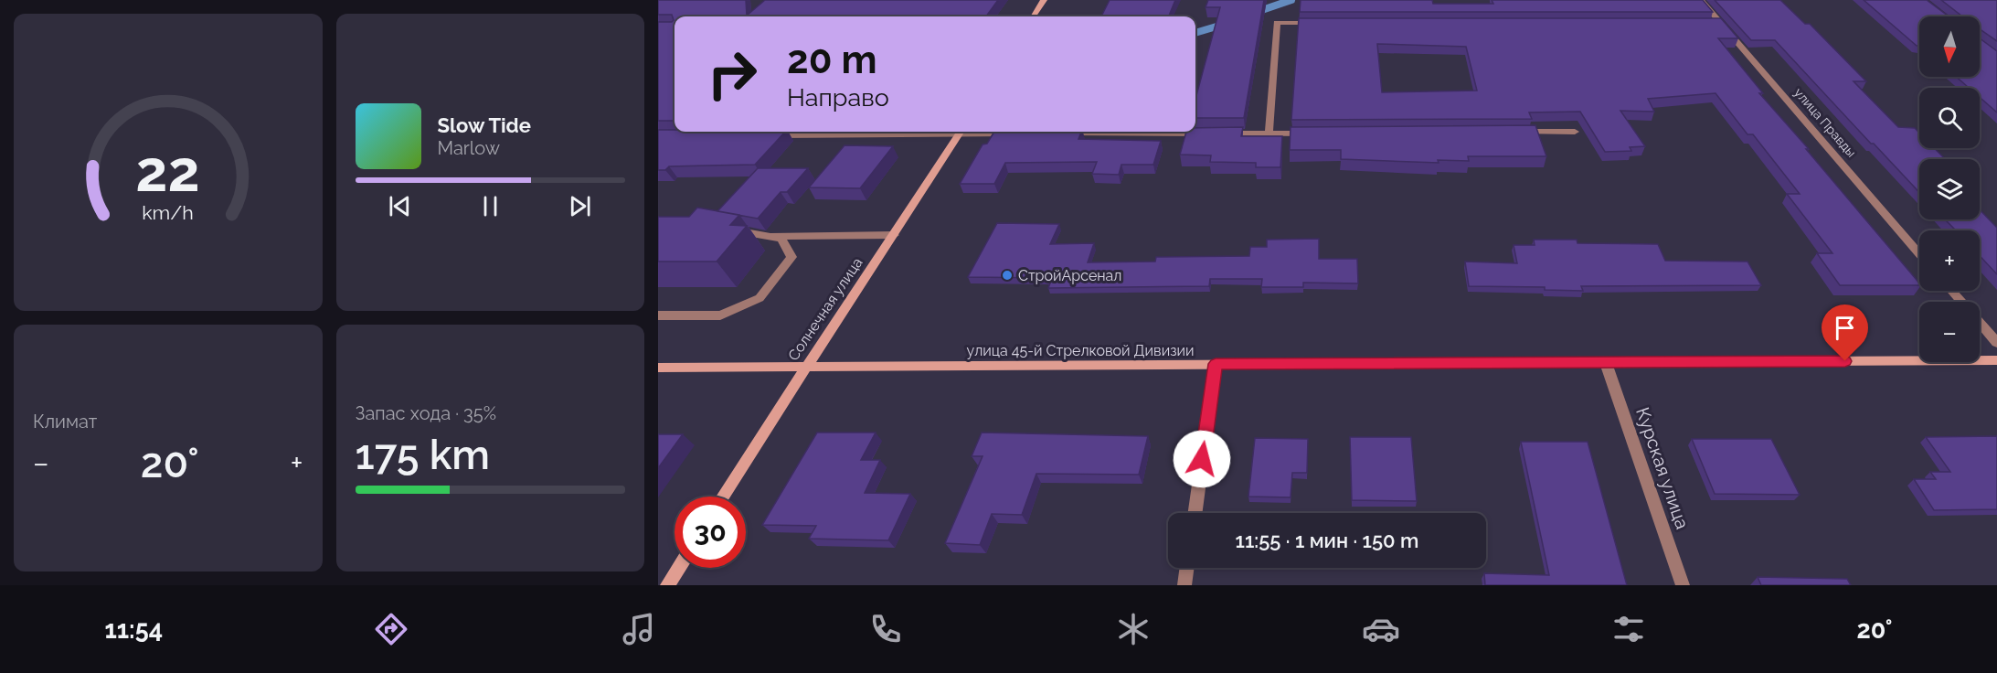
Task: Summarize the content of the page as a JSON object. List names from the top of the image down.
{
  "streets": {
    "main road": ["Солнечная улица", "улица 45-й Стрелковой Дивизии"],
    "street": ["улица Правды", "Курская улица"]
  },
  "crossings": [
    ["Солнечная улица", "улица 45-й Стрелковой Дивизии"],
    ["улица 45-й Стрелковой Дивизии", "Курская улица"]
  ],
  "places": ["СтройАрсенал"],
  "north": "bottom",
  "page": {
    "map_buttons": ["+", "−"],
    "turn": ["20 m", "Направо"],
    "song": ["Slow Tide", "Marlow"],
    "tile": [
      "Климат",
      ["Запас хода · 35%", "175 km"]
    ],
    "heat": ["−", "20°", "+"],
    "limit": "30",
    "trip": "11:55 · 1 мин · 150 m",
    "tabs": ["11:54", "20°"],
    "gauge": ["22", "km/h"]
  }
}
